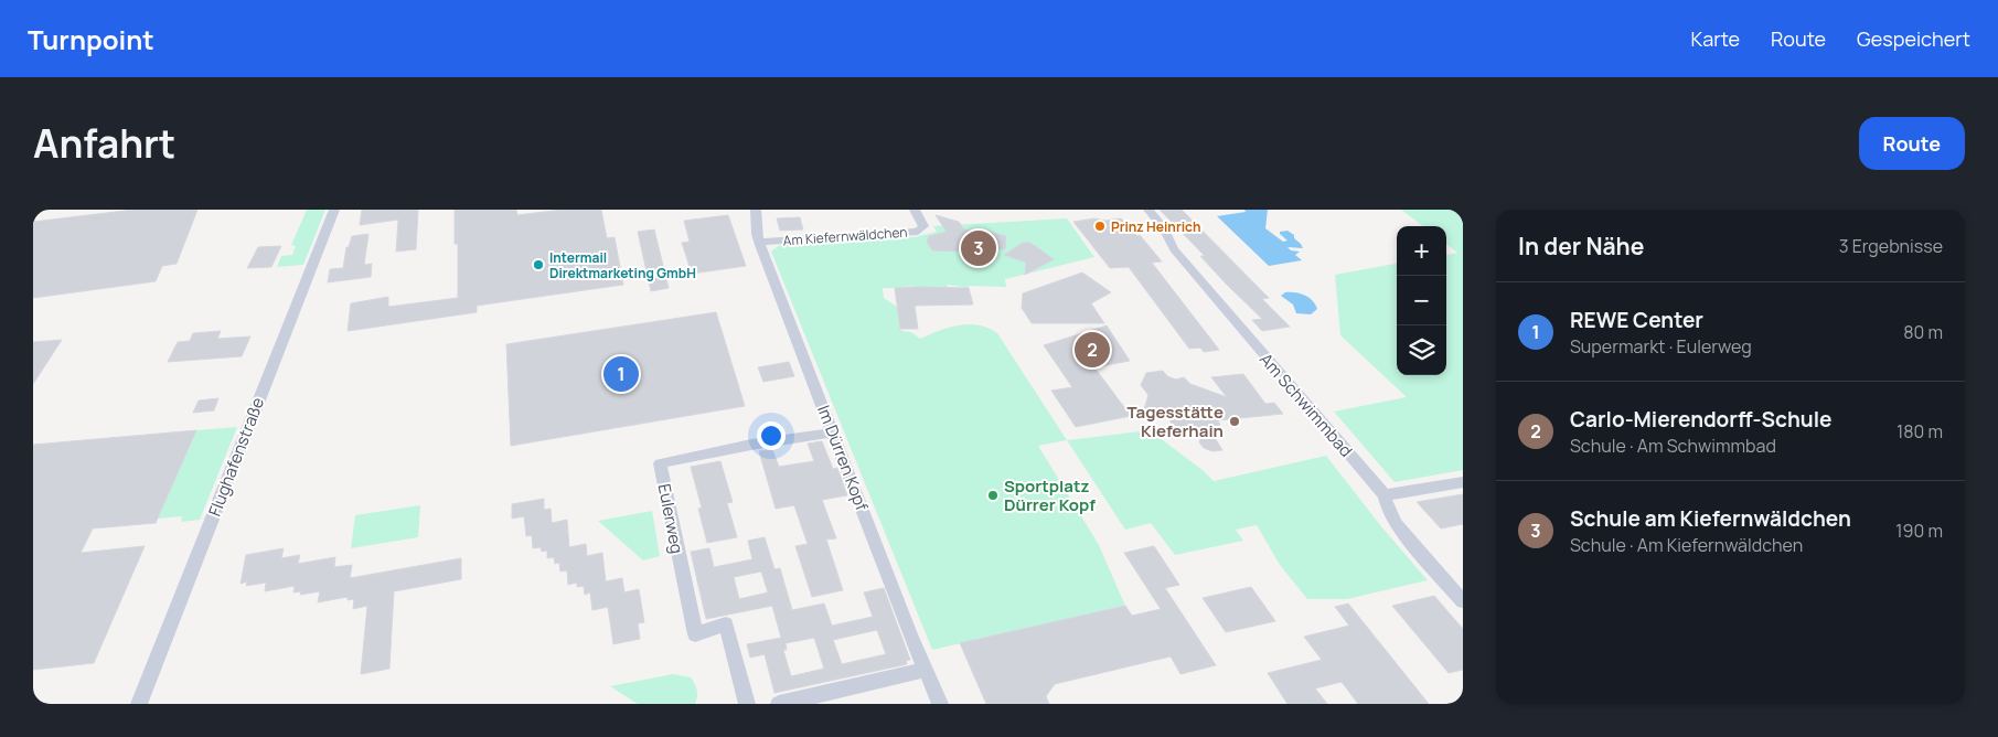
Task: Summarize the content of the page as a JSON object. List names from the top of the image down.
{
  "streets": {
    "street": [
      "Am Kiefernwäldchen",
      "Am Schwimmbad",
      "Flughafenstraße",
      "Im Dürren Kopf",
      "Eulerweg"
    ]
  },
  "crossings": [
    ["Am Kiefernwäldchen", "Im Dürren Kopf"],
    ["Im Dürren Kopf", "Eulerweg"]
  ],
  "places": [
    "Prinz Heinrich",
    "Intermail Direktmarketing GmbH",
    "Tagesstätte Kieferhain",
    "Sportplatz Dürrer Kopf"
  ],
  "page": {
    "header": "Turnpoint",
    "nav": ["Karte", "Route", "Gespeichert"],
    "title": "Anfahrt",
    "buttons": "Route",
    "heading": ["In der Nähe", "3 Ergebnisse"],
    "map_buttons": ["+", "−"],
    "pins": ["3", "2", "1"],
    "list": [
      {
        "mark": "1",
        "name": "REWE Center",
        "note": "Supermarkt · Eulerweg",
        "value": "80 m"
      },
      {
        "mark": "2",
        "name": "Carlo-Mierendorff-Schule",
        "note": "Schule · Am Schwimmbad",
        "value": "180 m"
      },
      {
        "mark": "3",
        "name": "Schule am Kiefernwäldchen",
        "note": "Schule · Am Kiefernwäldchen",
        "value": "190 m"
      }
    ]
  }
}
